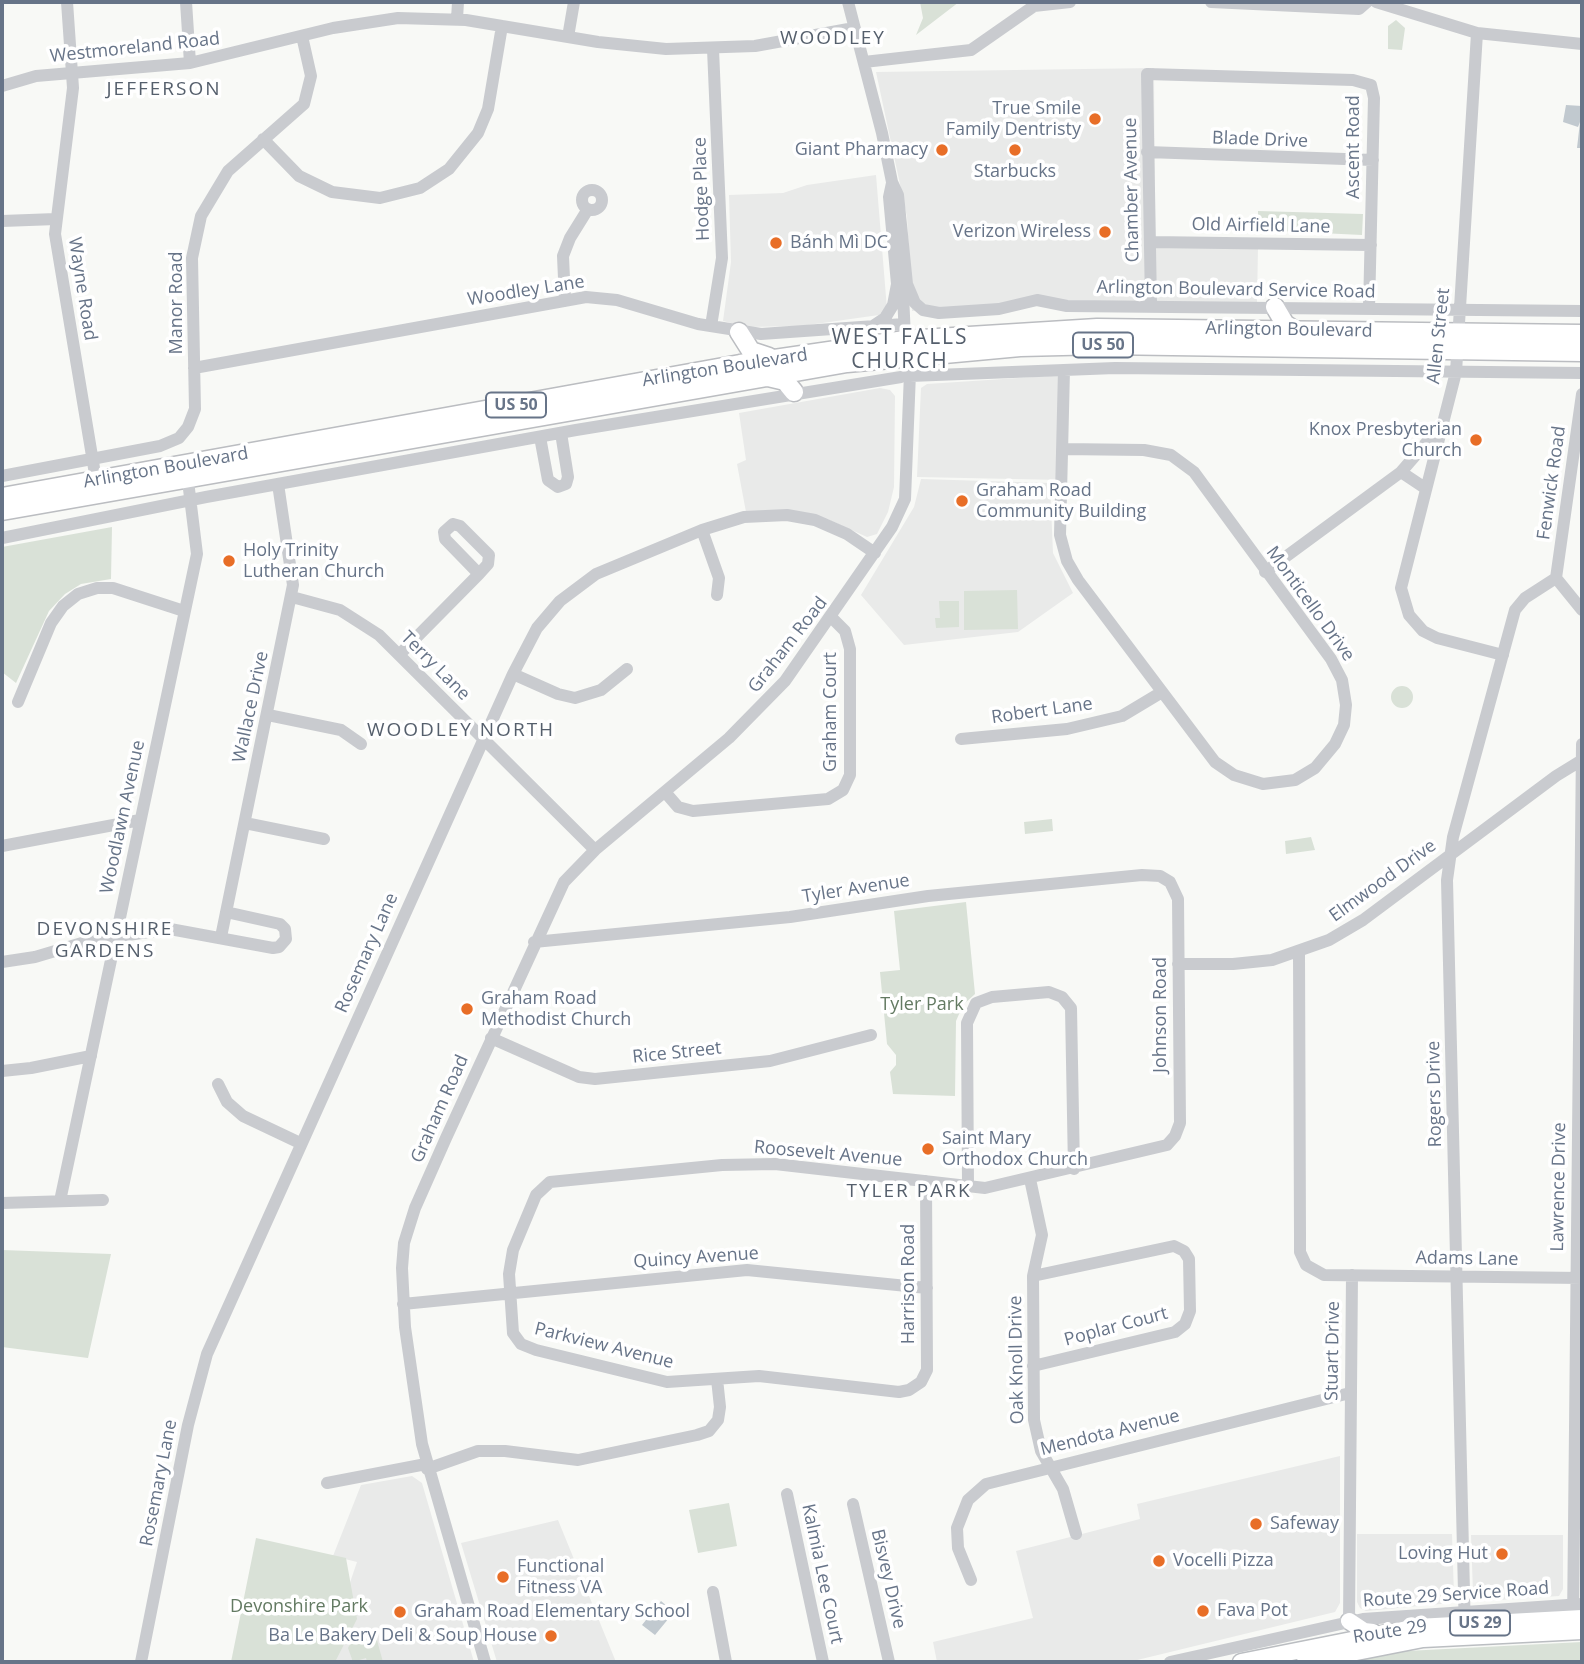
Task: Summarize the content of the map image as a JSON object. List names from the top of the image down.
{
  "streets": {
    "highway": ["Arlington Boulevard", "US 50"],
    "main road": ["US 29", "Route 29"],
    "street": [
      "Westmoreland Road",
      "Blade Drive",
      "Ascent Road",
      "Hodge Place",
      "Chamber Avenue",
      "Old Airfield Lane",
      "Wayne Road",
      "Arlington Boulevard Service Road",
      "Woodley Lane",
      "Manor Road",
      "Allen Street",
      "Fenwick Road",
      "Monticello Drive",
      "Graham Road",
      "Terry Lane",
      "Wallace Drive",
      "Robert Lane",
      "Graham Court",
      "Woodlawn Avenue",
      "Elmwood Drive",
      "Tyler Avenue",
      "Rosemary Lane",
      "Johnson Road",
      "Rice Street",
      "Rogers Drive",
      "Roosevelt Avenue",
      "Lawrence Drive",
      "Quincy Avenue",
      "Adams Lane",
      "Harrison Road",
      "Poplar Court",
      "Parkview Avenue",
      "Stuart Drive",
      "Oak Knoll Drive",
      "Mendota Avenue",
      "Kalmia Lee Court",
      "Bisvey Drive",
      "Route 29 Service Road"
    ]
  },
  "crossings": [
    ["Westmoreland Road", "Hodge Place"],
    ["Westmoreland Road", "Wayne Road"],
    ["Westmoreland Road", "Manor Road"],
    ["Westmoreland Road", "Graham Road"],
    ["Blade Drive", "Ascent Road"],
    ["Blade Drive", "Chamber Avenue"],
    ["Ascent Road", "Chamber Avenue"],
    ["Ascent Road", "Old Airfield Lane"],
    ["Ascent Road", "Arlington Boulevard Service Road"],
    ["Hodge Place", "Woodley Lane"],
    ["Chamber Avenue", "Old Airfield Lane"],
    ["Chamber Avenue", "Arlington Boulevard Service Road"],
    ["Wayne Road", "Manor Road"],
    ["Wayne Road", "Arlington Boulevard"],
    ["Arlington Boulevard Service Road", "Allen Street"],
    ["Arlington Boulevard Service Road", "Graham Road"],
    ["Woodley Lane", "Manor Road"],
    ["Woodley Lane", "Arlington Boulevard"],
    ["Woodley Lane", "Graham Road"],
    ["Arlington Boulevard", "Allen Street"],
    ["Arlington Boulevard", "Graham Road"],
    ["Arlington Boulevard", "Woodlawn Avenue"],
    ["Allen Street", "Rogers Drive"],
    ["Fenwick Road", "Rogers Drive"],
    ["Monticello Drive", "Robert Lane"],
    ["Graham Road", "Terry Lane"],
    ["Graham Road", "Graham Court"],
    ["Graham Road", "Tyler Avenue"],
    ["Graham Road", "Rosemary Lane"],
    ["Graham Road", "Rice Street"],
    ["Terry Lane", "Wallace Drive"],
    ["Terry Lane", "Rosemary Lane"],
    ["Elmwood Drive", "Johnson Road"],
    ["Elmwood Drive", "Rogers Drive"],
    ["Elmwood Drive", "Lawrence Drive"],
    ["Elmwood Drive", "Stuart Drive"],
    ["Tyler Avenue", "Johnson Road"],
    ["Johnson Road", "Roosevelt Avenue"],
    ["Rogers Drive", "Adams Lane"],
    ["Rogers Drive", "Route 29 Service Road"],
    ["Rogers Drive", "Route 29"],
    ["Roosevelt Avenue", "Quincy Avenue"],
    ["Roosevelt Avenue", "Harrison Road"],
    ["Roosevelt Avenue", "Parkview Avenue"],
    ["Roosevelt Avenue", "Oak Knoll Drive"],
    ["Lawrence Drive", "Adams Lane"],
    ["Lawrence Drive", "Route 29 Service Road"],
    ["Lawrence Drive", "Route 29"],
    ["Quincy Avenue", "Harrison Road"],
    ["Quincy Avenue", "Parkview Avenue"],
    ["Adams Lane", "Stuart Drive"],
    ["Harrison Road", "Parkview Avenue"],
    ["Poplar Court", "Oak Knoll Drive"],
    ["Stuart Drive", "Mendota Avenue"],
    ["Stuart Drive", "Route 29 Service Road"],
    ["Oak Knoll Drive", "Mendota Avenue"],
    ["Route 29 Service Road", "Route 29"]
  ],
  "districts": [
    "WOODLEY",
    "JEFFERSON",
    "WEST FALLS CHURCH",
    "WOODLEY NORTH",
    "DEVONSHIRE GARDENS",
    "TYLER PARK"
  ],
  "parks": ["Tyler Park", "Devonshire Park"],
  "places": [
    "True Smile Family Dentristy",
    "Giant Pharmacy",
    "Starbucks",
    "Verizon Wireless",
    "Bánh Mì DC",
    "Knox Presbyterian Church",
    "Graham Road Community Building",
    "Holy Trinity Lutheran Church",
    "Graham Road Methodist Church",
    "Saint Mary Orthodox Church",
    "Safeway",
    "Loving Hut",
    "Vocelli Pizza",
    "Functional Fitness VA",
    "Fava Pot",
    "Graham Road Elementary School",
    "Ba Le Bakery Deli & Soup House"
  ]
}
